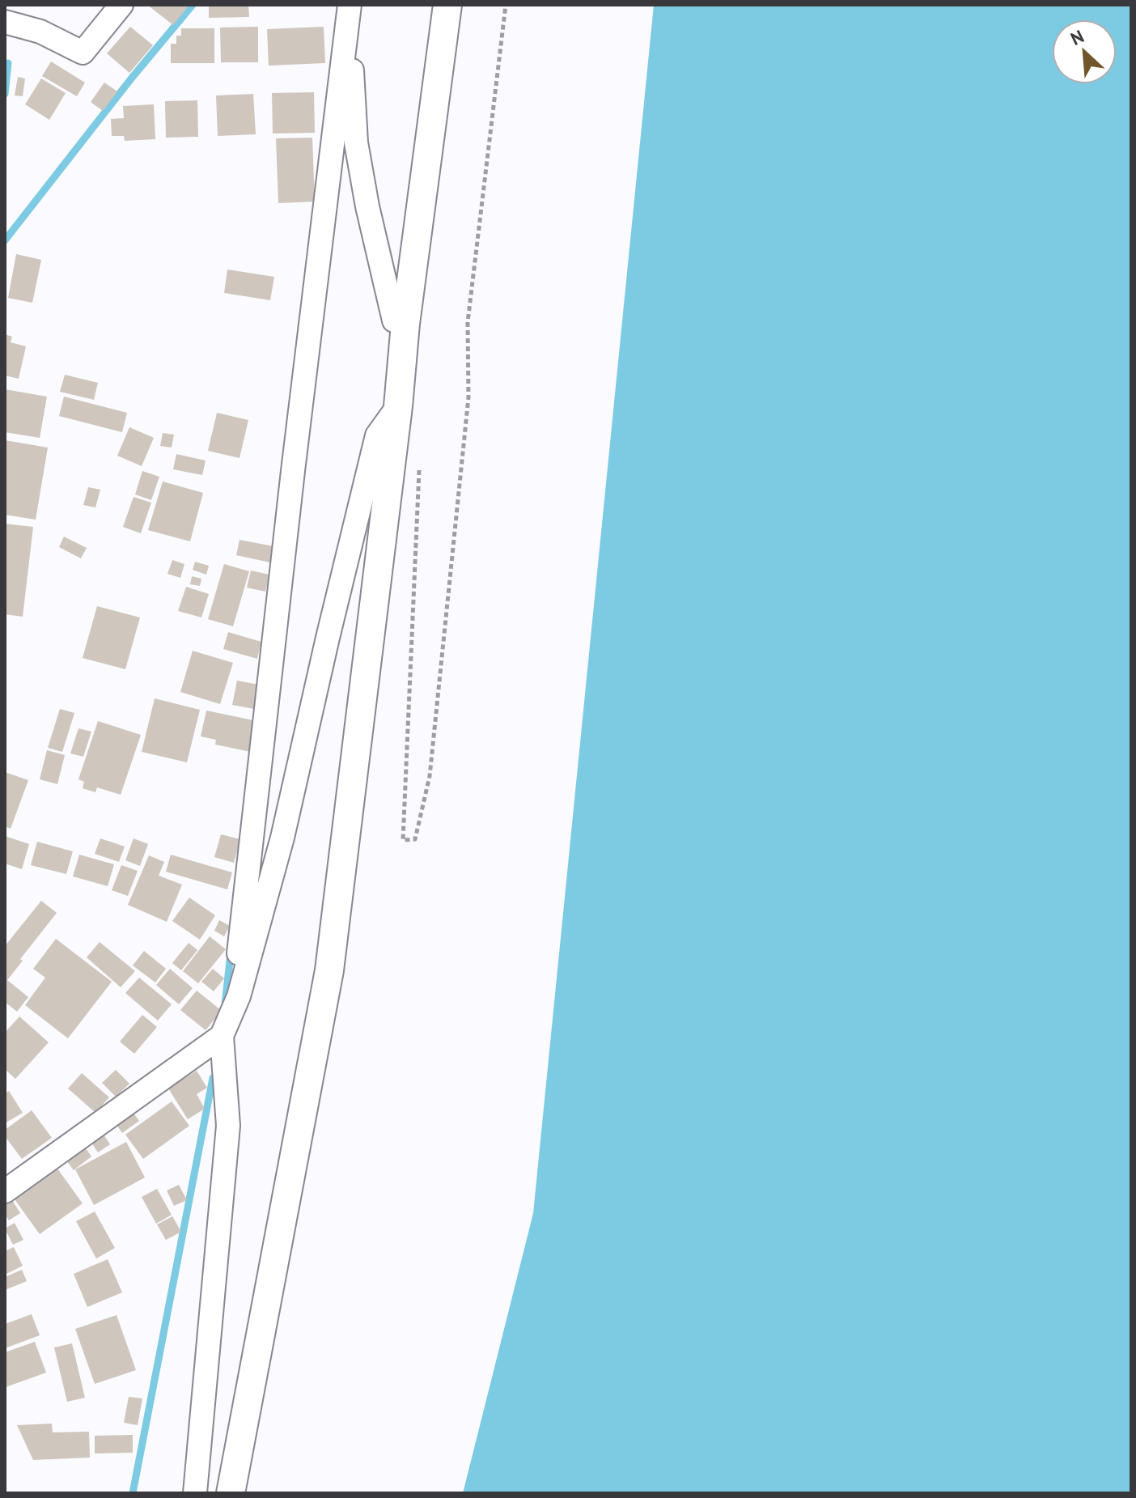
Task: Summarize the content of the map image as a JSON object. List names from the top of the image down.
{
  "north": "top left"
}
